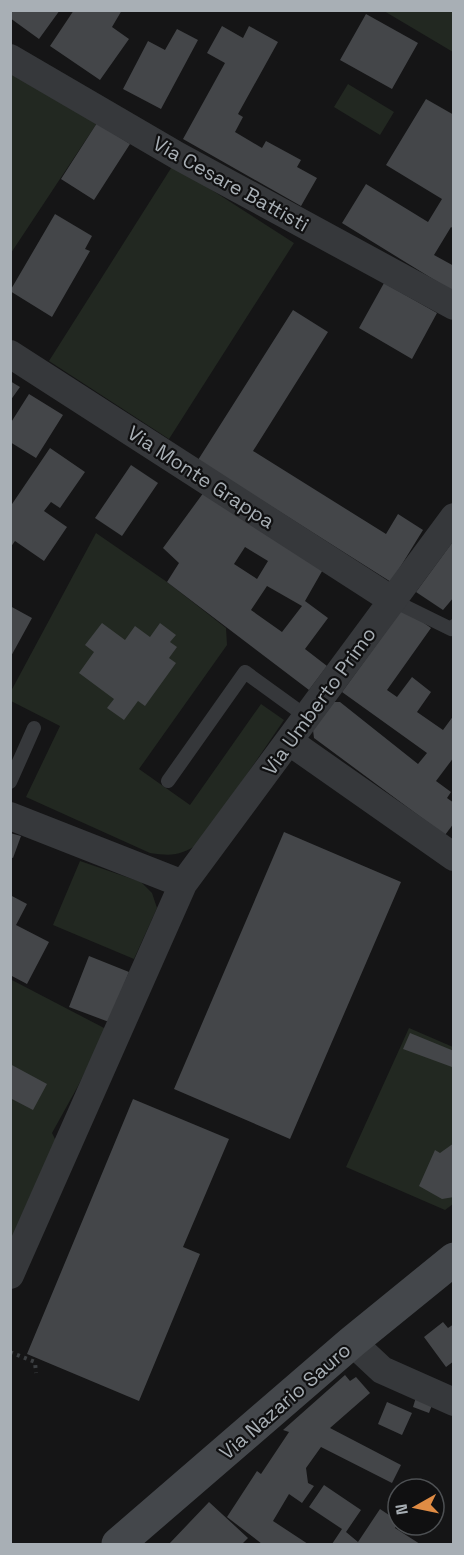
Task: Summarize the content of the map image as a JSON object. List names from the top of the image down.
{
  "streets": {
    "main road": ["Via Nazario Sauro"],
    "street": ["Via Cesare Battisti", "Via Monte Grappa", "Via Umberto Primo"]
  },
  "crossings": [
    ["Via Monte Grappa", "Via Umberto Primo"]
  ],
  "north": "left"
}
